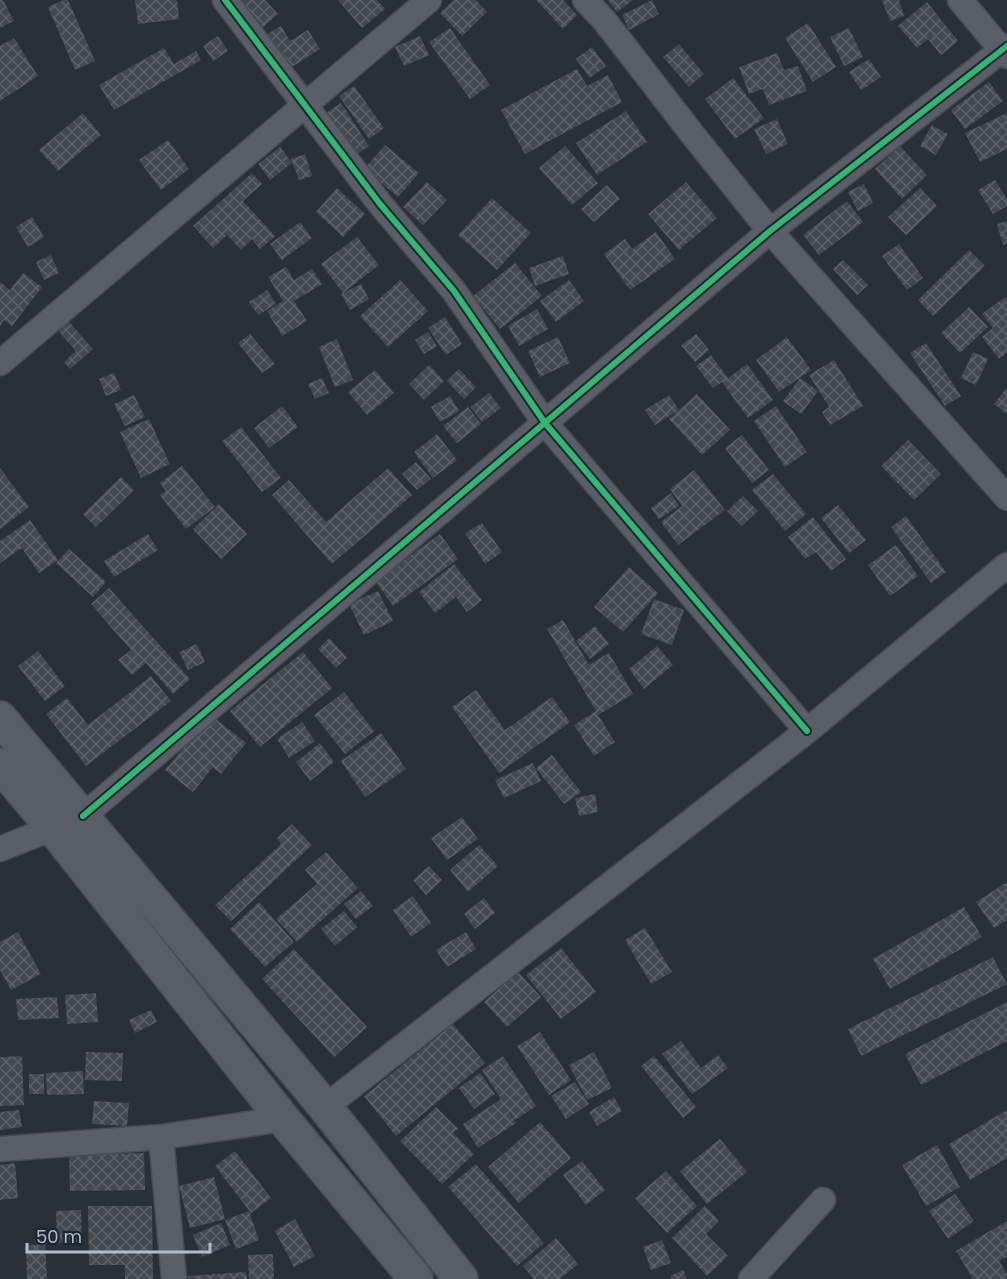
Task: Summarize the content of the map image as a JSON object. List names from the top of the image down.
{
  "scale_bar": "50 m"
}
